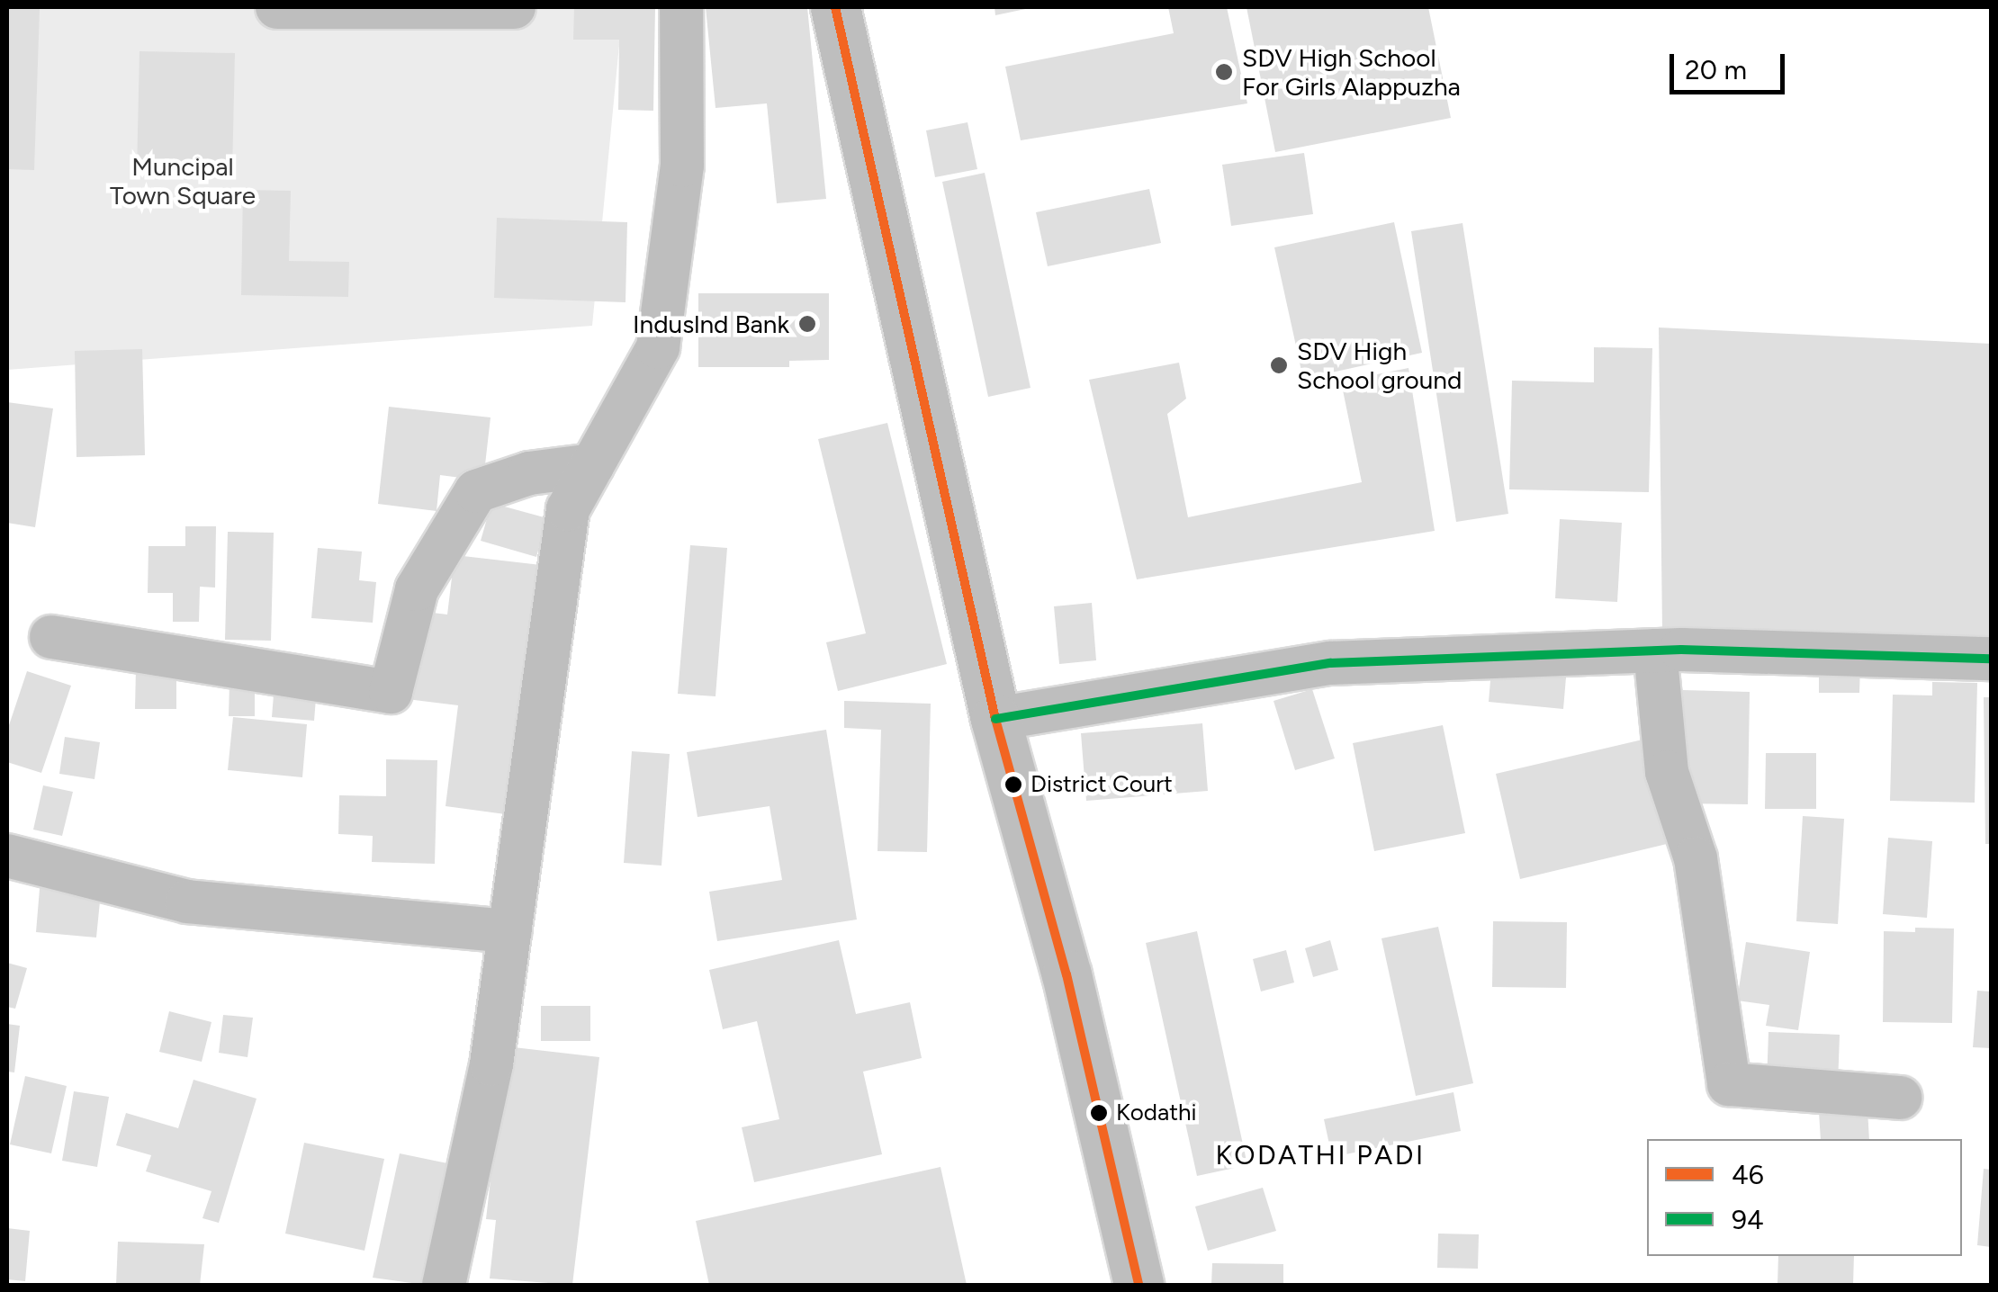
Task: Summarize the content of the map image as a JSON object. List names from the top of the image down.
{
  "districts": ["KODATHI PADI"],
  "parks": ["Muncipal Town Square"],
  "places": [
    "SDV High School For Girls Alappuzha",
    "Induslnd Bank",
    "SDV High School ground",
    "District Court",
    "Kodathi"
  ],
  "lines": ["transit line 46", "transit line 94"],
  "legend": ["46", "94"],
  "scale_bar": "20 m"
}
